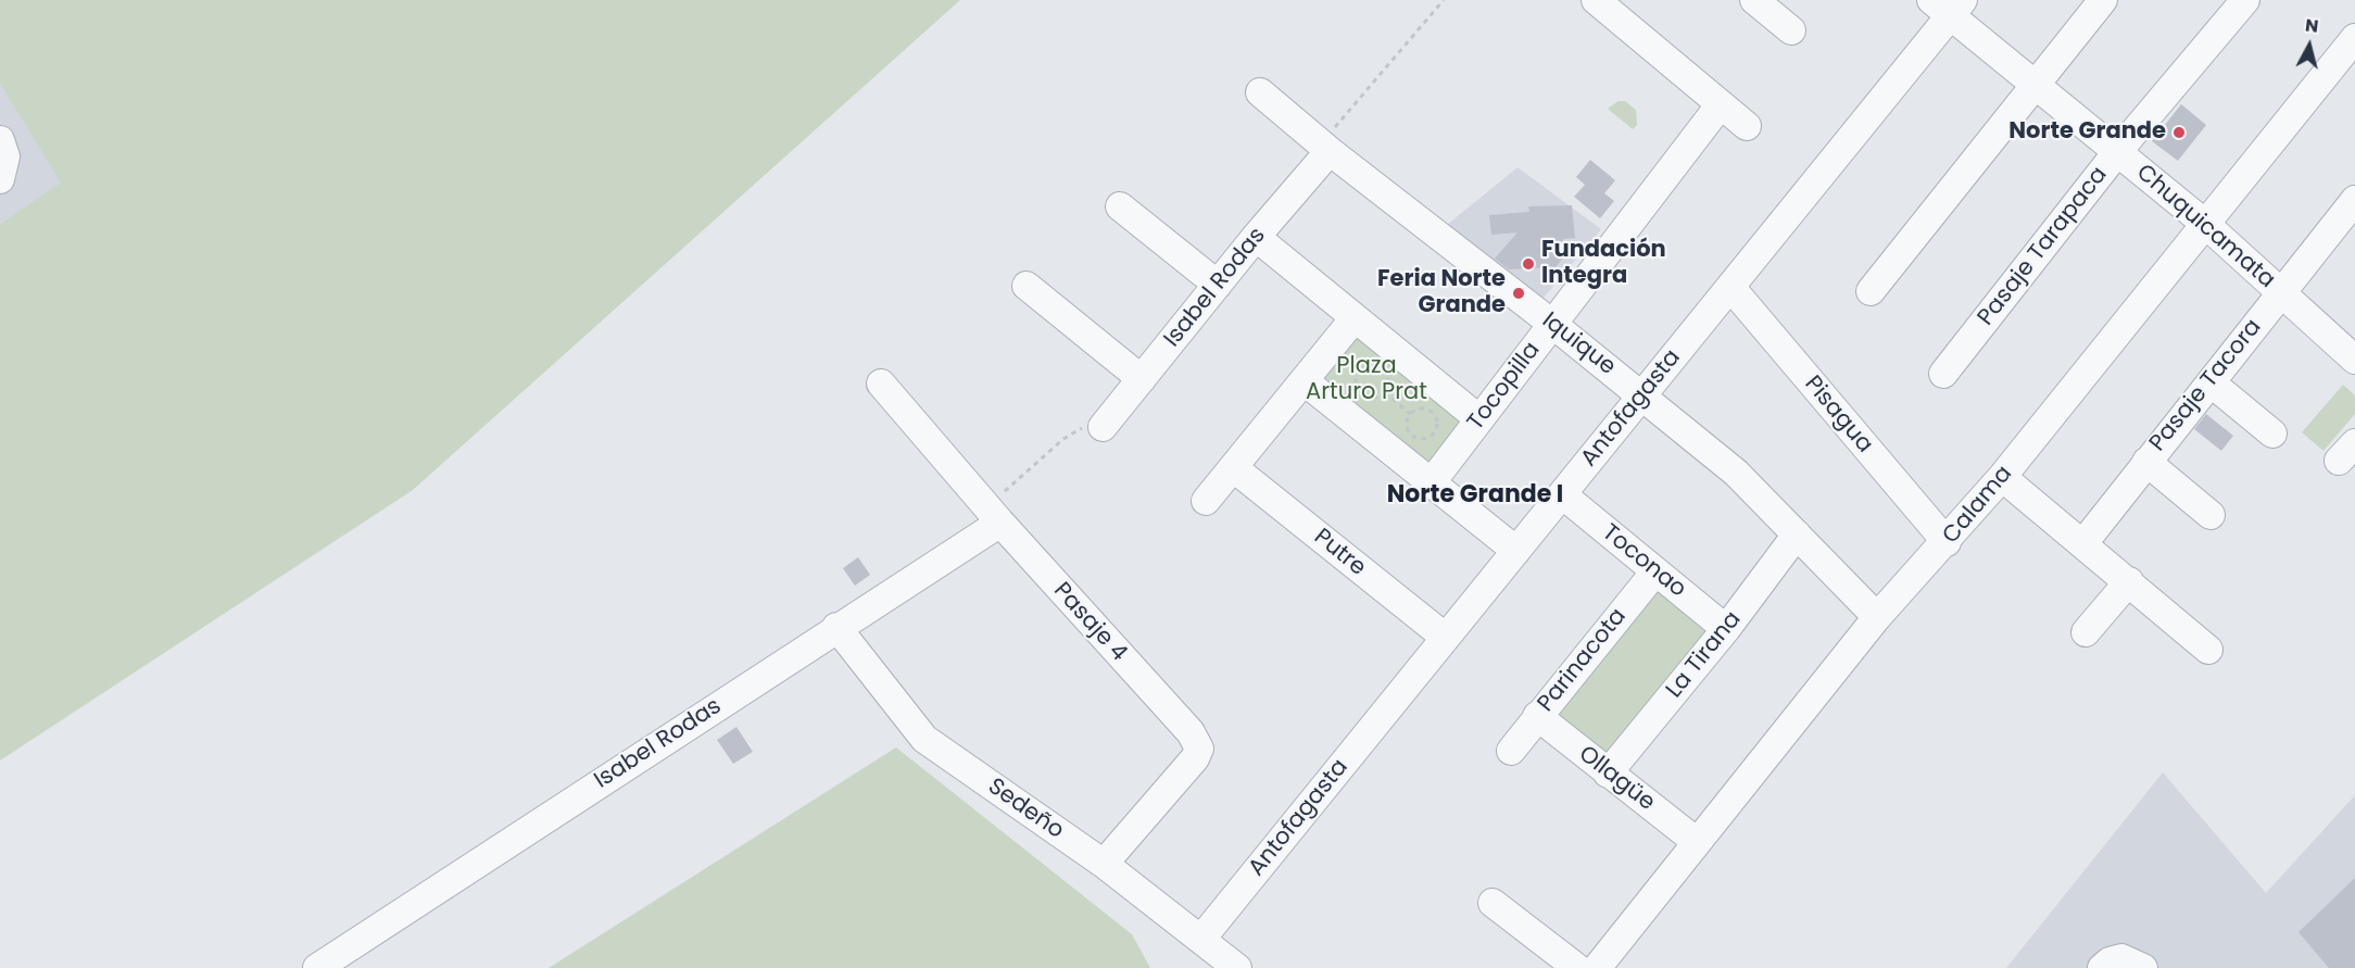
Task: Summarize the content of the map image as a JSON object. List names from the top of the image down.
{
  "streets": {
    "street": [
      "Chuquicamata",
      "Pasaje Tarapaca",
      "Isabel Rodas",
      "Iquique",
      "Pasaje Tacora",
      "Tocopilla",
      "Antofagasta",
      "Pisagua",
      "Calama",
      "Putre",
      "Toconao",
      "Pasaje 4",
      "La Tirana",
      "Parinacota",
      "Ollagüe",
      "Sedeño"
    ]
  },
  "crossings": [
    ["Chuquicamata", "Pasaje Tarapaca"],
    ["Chuquicamata", "Pasaje Tacora"],
    ["Chuquicamata", "Antofagasta"],
    ["Chuquicamata", "Calama"],
    ["Isabel Rodas", "Iquique"],
    ["Isabel Rodas", "Pasaje 4"],
    ["Isabel Rodas", "Sedeño"],
    ["Iquique", "Tocopilla"],
    ["Iquique", "Antofagasta"],
    ["Iquique", "Calama"],
    ["Iquique", "La Tirana"],
    ["Antofagasta", "Pisagua"],
    ["Antofagasta", "Putre"],
    ["Antofagasta", "Toconao"],
    ["Antofagasta", "Sedeño"],
    ["Pisagua", "Calama"],
    ["Calama", "Ollagüe"],
    ["Toconao", "La Tirana"],
    ["Toconao", "Parinacota"],
    ["Pasaje 4", "Sedeño"],
    ["La Tirana", "Ollagüe"],
    ["Parinacota", "Ollagüe"]
  ],
  "districts": ["Norte Grande I"],
  "parks": ["Plaza Arturo Prat"],
  "places": ["Norte Grande", "Fundación Integra", "Feria Norte Grande"],
  "north": "top"
}
